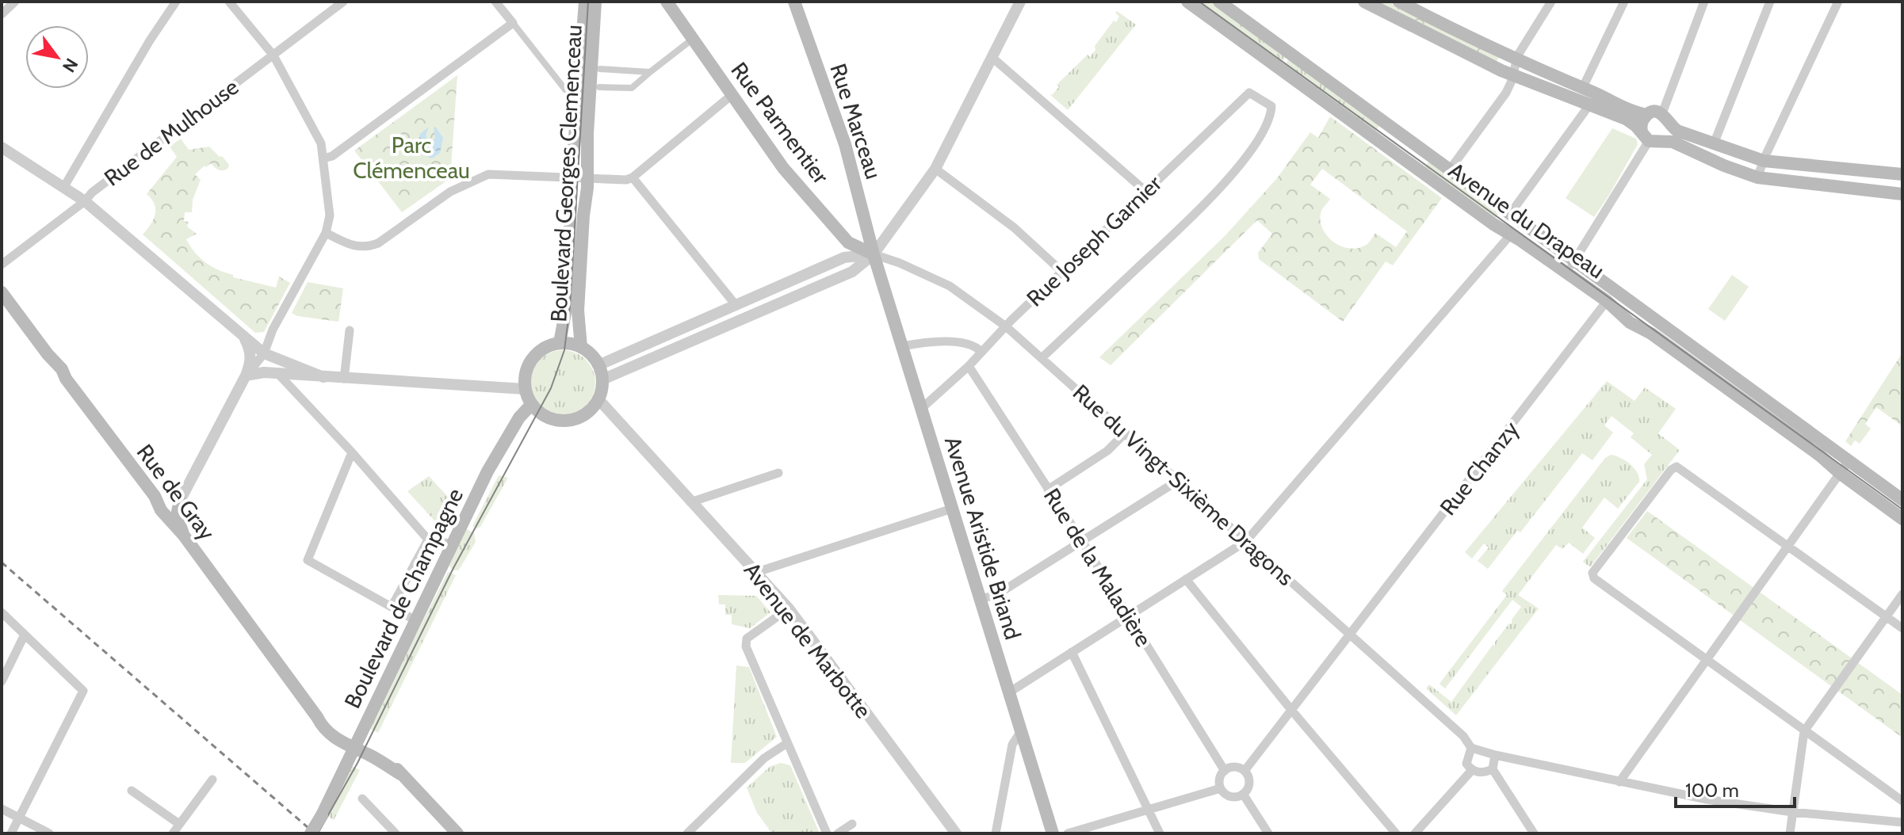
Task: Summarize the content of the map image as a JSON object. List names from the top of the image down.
{
  "streets": {
    "main road": [
      "Rue Marceau",
      "Rue Parmentier",
      "Boulevard Georges Clemenceau",
      "Avenue du Drapeau",
      "Rue de Gray",
      "Avenue Aristide Briand",
      "Boulevard de Champagne"
    ],
    "street": [
      "Rue de Mulhouse",
      "Rue Joseph Garnier",
      "Rue Chanzy",
      "Rue du Vingt-Sixième Dragons",
      "Rue de la Maladière",
      "Avenue de Marbotte"
    ]
  },
  "crossings": [
    ["Rue Marceau", "Rue Parmentier"],
    ["Rue Marceau", "Rue du Vingt-Sixième Dragons"],
    ["Rue Marceau", "Avenue Aristide Briand"],
    ["Rue Parmentier", "Rue du Vingt-Sixième Dragons"],
    ["Rue Parmentier", "Avenue Aristide Briand"],
    ["Boulevard Georges Clemenceau", "Boulevard de Champagne"],
    ["Boulevard Georges Clemenceau", "Avenue de Marbotte"],
    ["Avenue du Drapeau", "Rue Chanzy"],
    ["Rue Joseph Garnier", "Rue du Vingt-Sixième Dragons"],
    ["Rue Joseph Garnier", "Avenue Aristide Briand"],
    ["Rue Joseph Garnier", "Rue de la Maladière"],
    ["Rue Chanzy", "Rue du Vingt-Sixième Dragons"],
    ["Rue Chanzy", "Rue de la Maladière"],
    ["Rue du Vingt-Sixième Dragons", "Avenue Aristide Briand"],
    ["Rue de Gray", "Boulevard de Champagne"],
    ["Boulevard de Champagne", "Avenue de Marbotte"]
  ],
  "parks": ["Parc Clémenceau"],
  "scale_bar": "100 m",
  "north": "bottom right"
}
